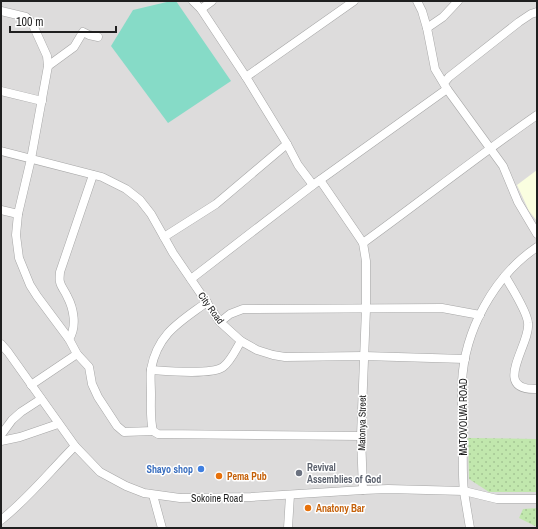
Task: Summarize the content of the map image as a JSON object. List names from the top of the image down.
{
  "streets": {
    "street": [
      "City Road",
      "MATOVOLWA ROAD",
      "Matonya Street",
      "Sokoine Road"
    ]
  },
  "crossings": [
    ["City Road", "MATOVOLWA ROAD"],
    ["City Road", "Matonya Street"],
    ["MATOVOLWA ROAD", "Sokoine Road"],
    ["Matonya Street", "Sokoine Road"]
  ],
  "places": [
    "Shayo shop",
    "Revival Assemblies of God",
    "Pema Pub",
    "Anatony Bar"
  ],
  "scale_bar": "100 m"
}
